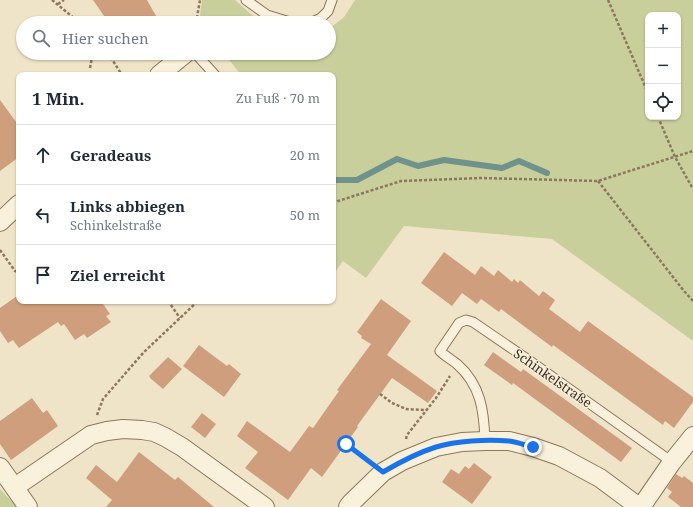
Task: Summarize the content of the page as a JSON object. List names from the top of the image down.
{
  "streets": {
    "lane": ["Schinkelstraße"]
  },
  "page": {
    "map_buttons": ["+", "−"],
    "search": "Hier suchen",
    "heading": ["1 Min.", "Zu Fuß · 70 m"],
    "list": [
      ["Geradeaus", "20 m"],
      ["Links abbiegen", "Schinkelstraße", "50 m"],
      "Ziel erreicht"
    ]
  }
}
